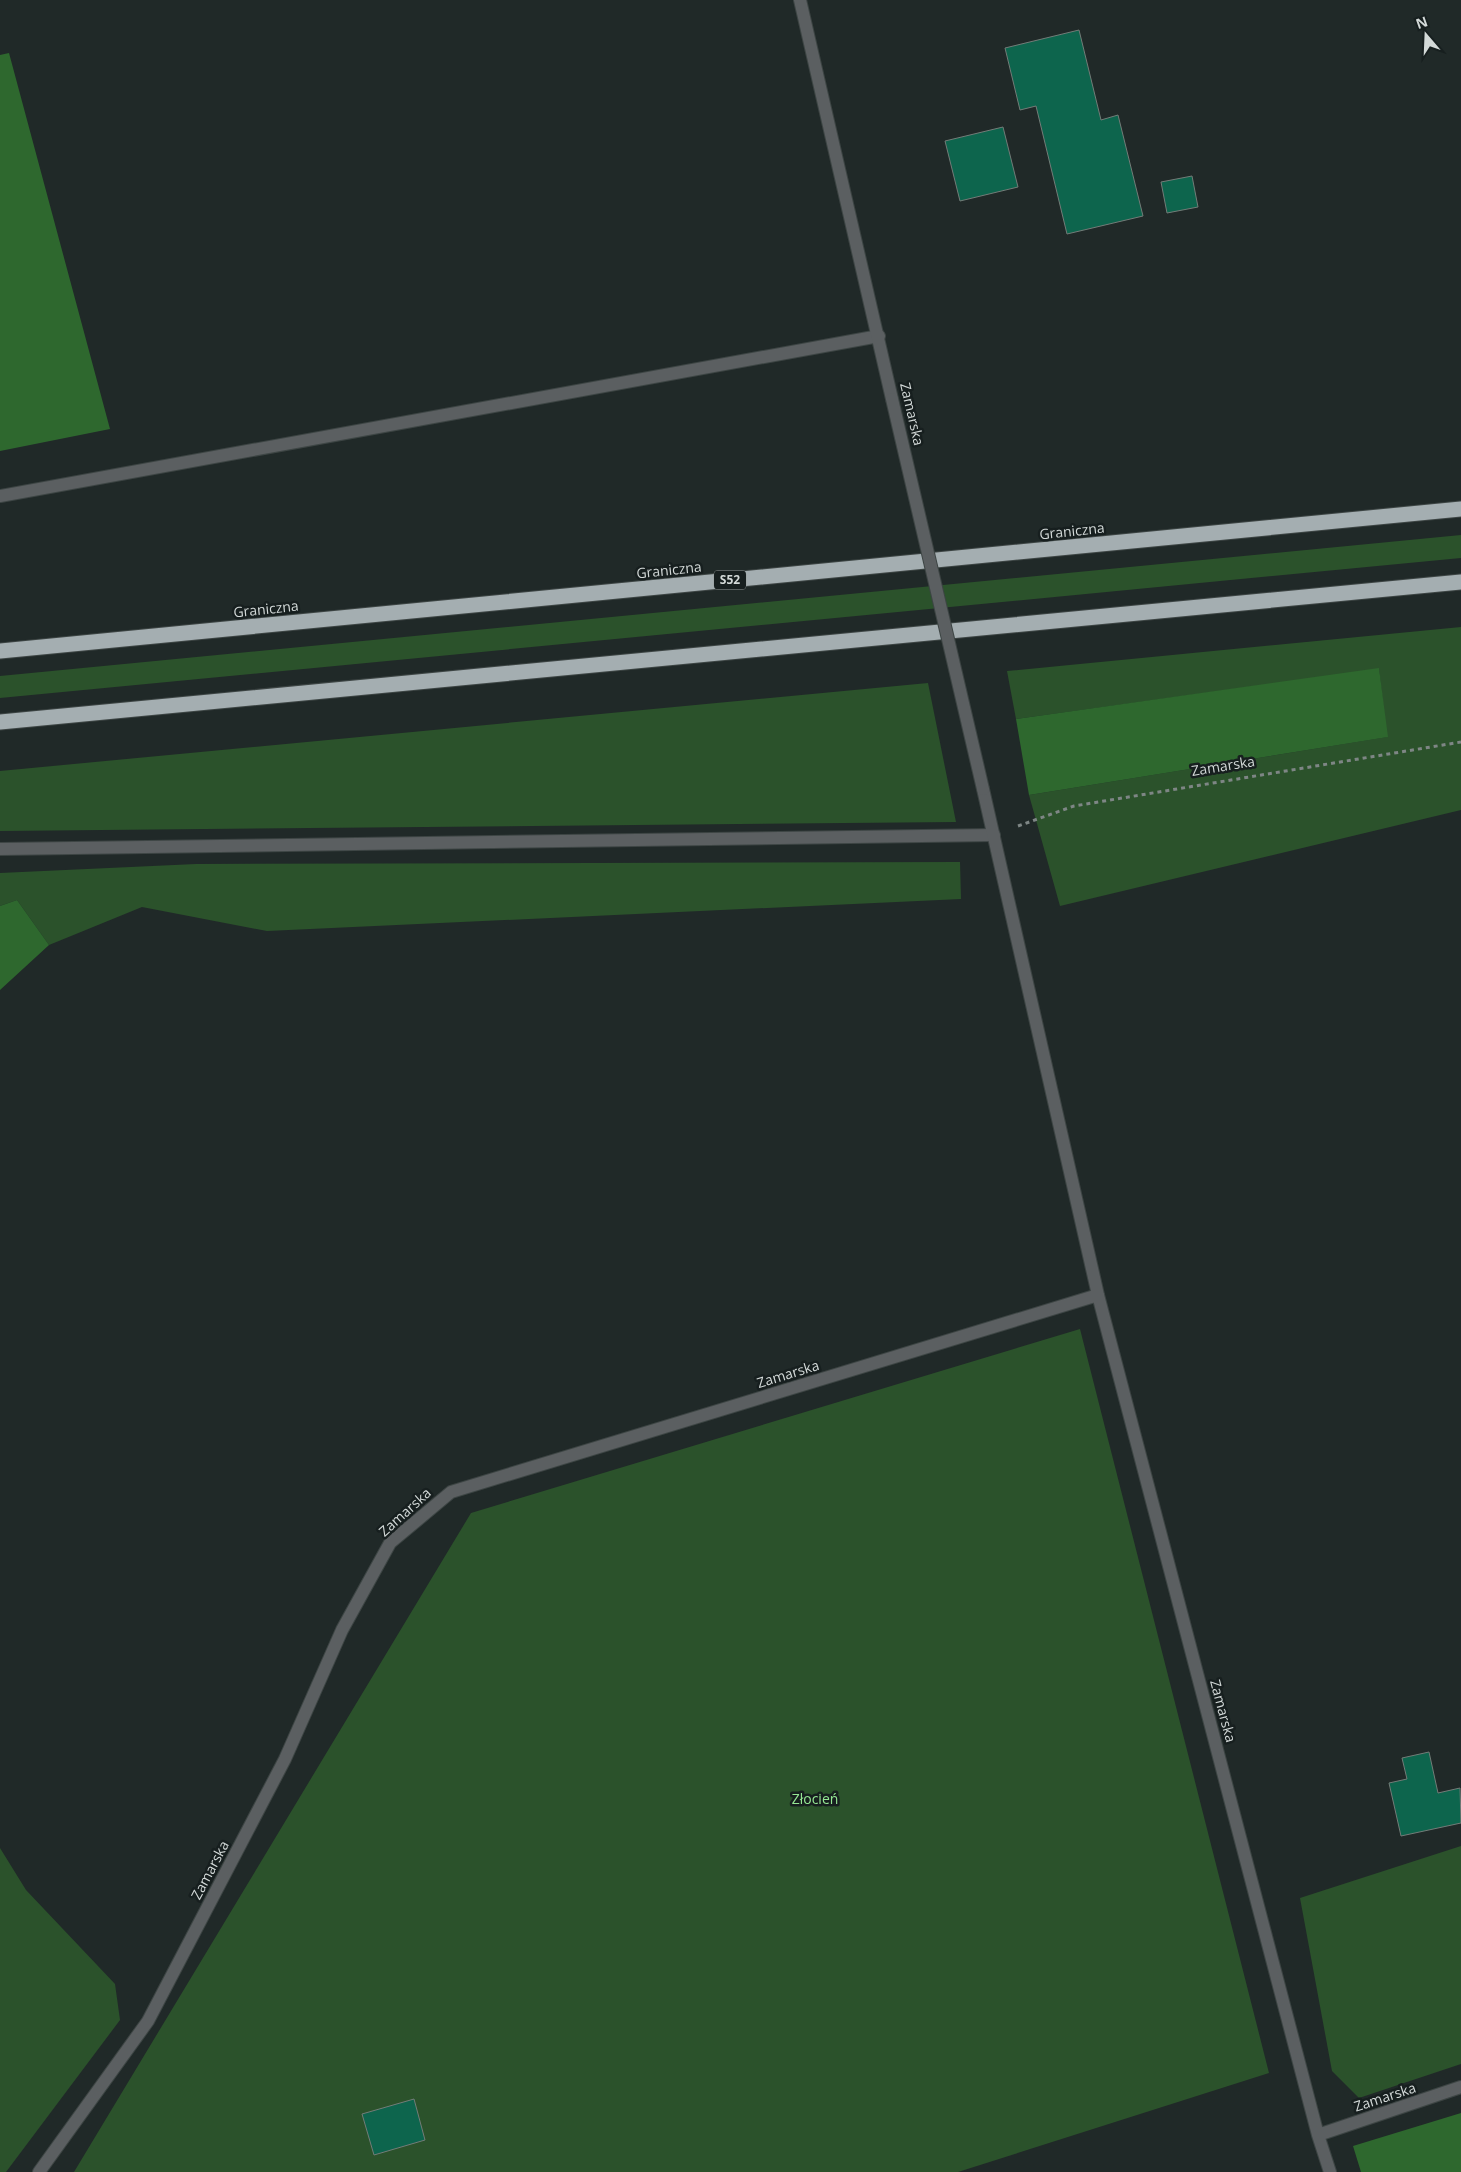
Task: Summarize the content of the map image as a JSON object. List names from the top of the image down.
{
  "streets": {
    "highway": ["Graniczna", "S52"],
    "street": ["Zamarska"]
  },
  "parks": ["Złocień"],
  "north": "top"
}
